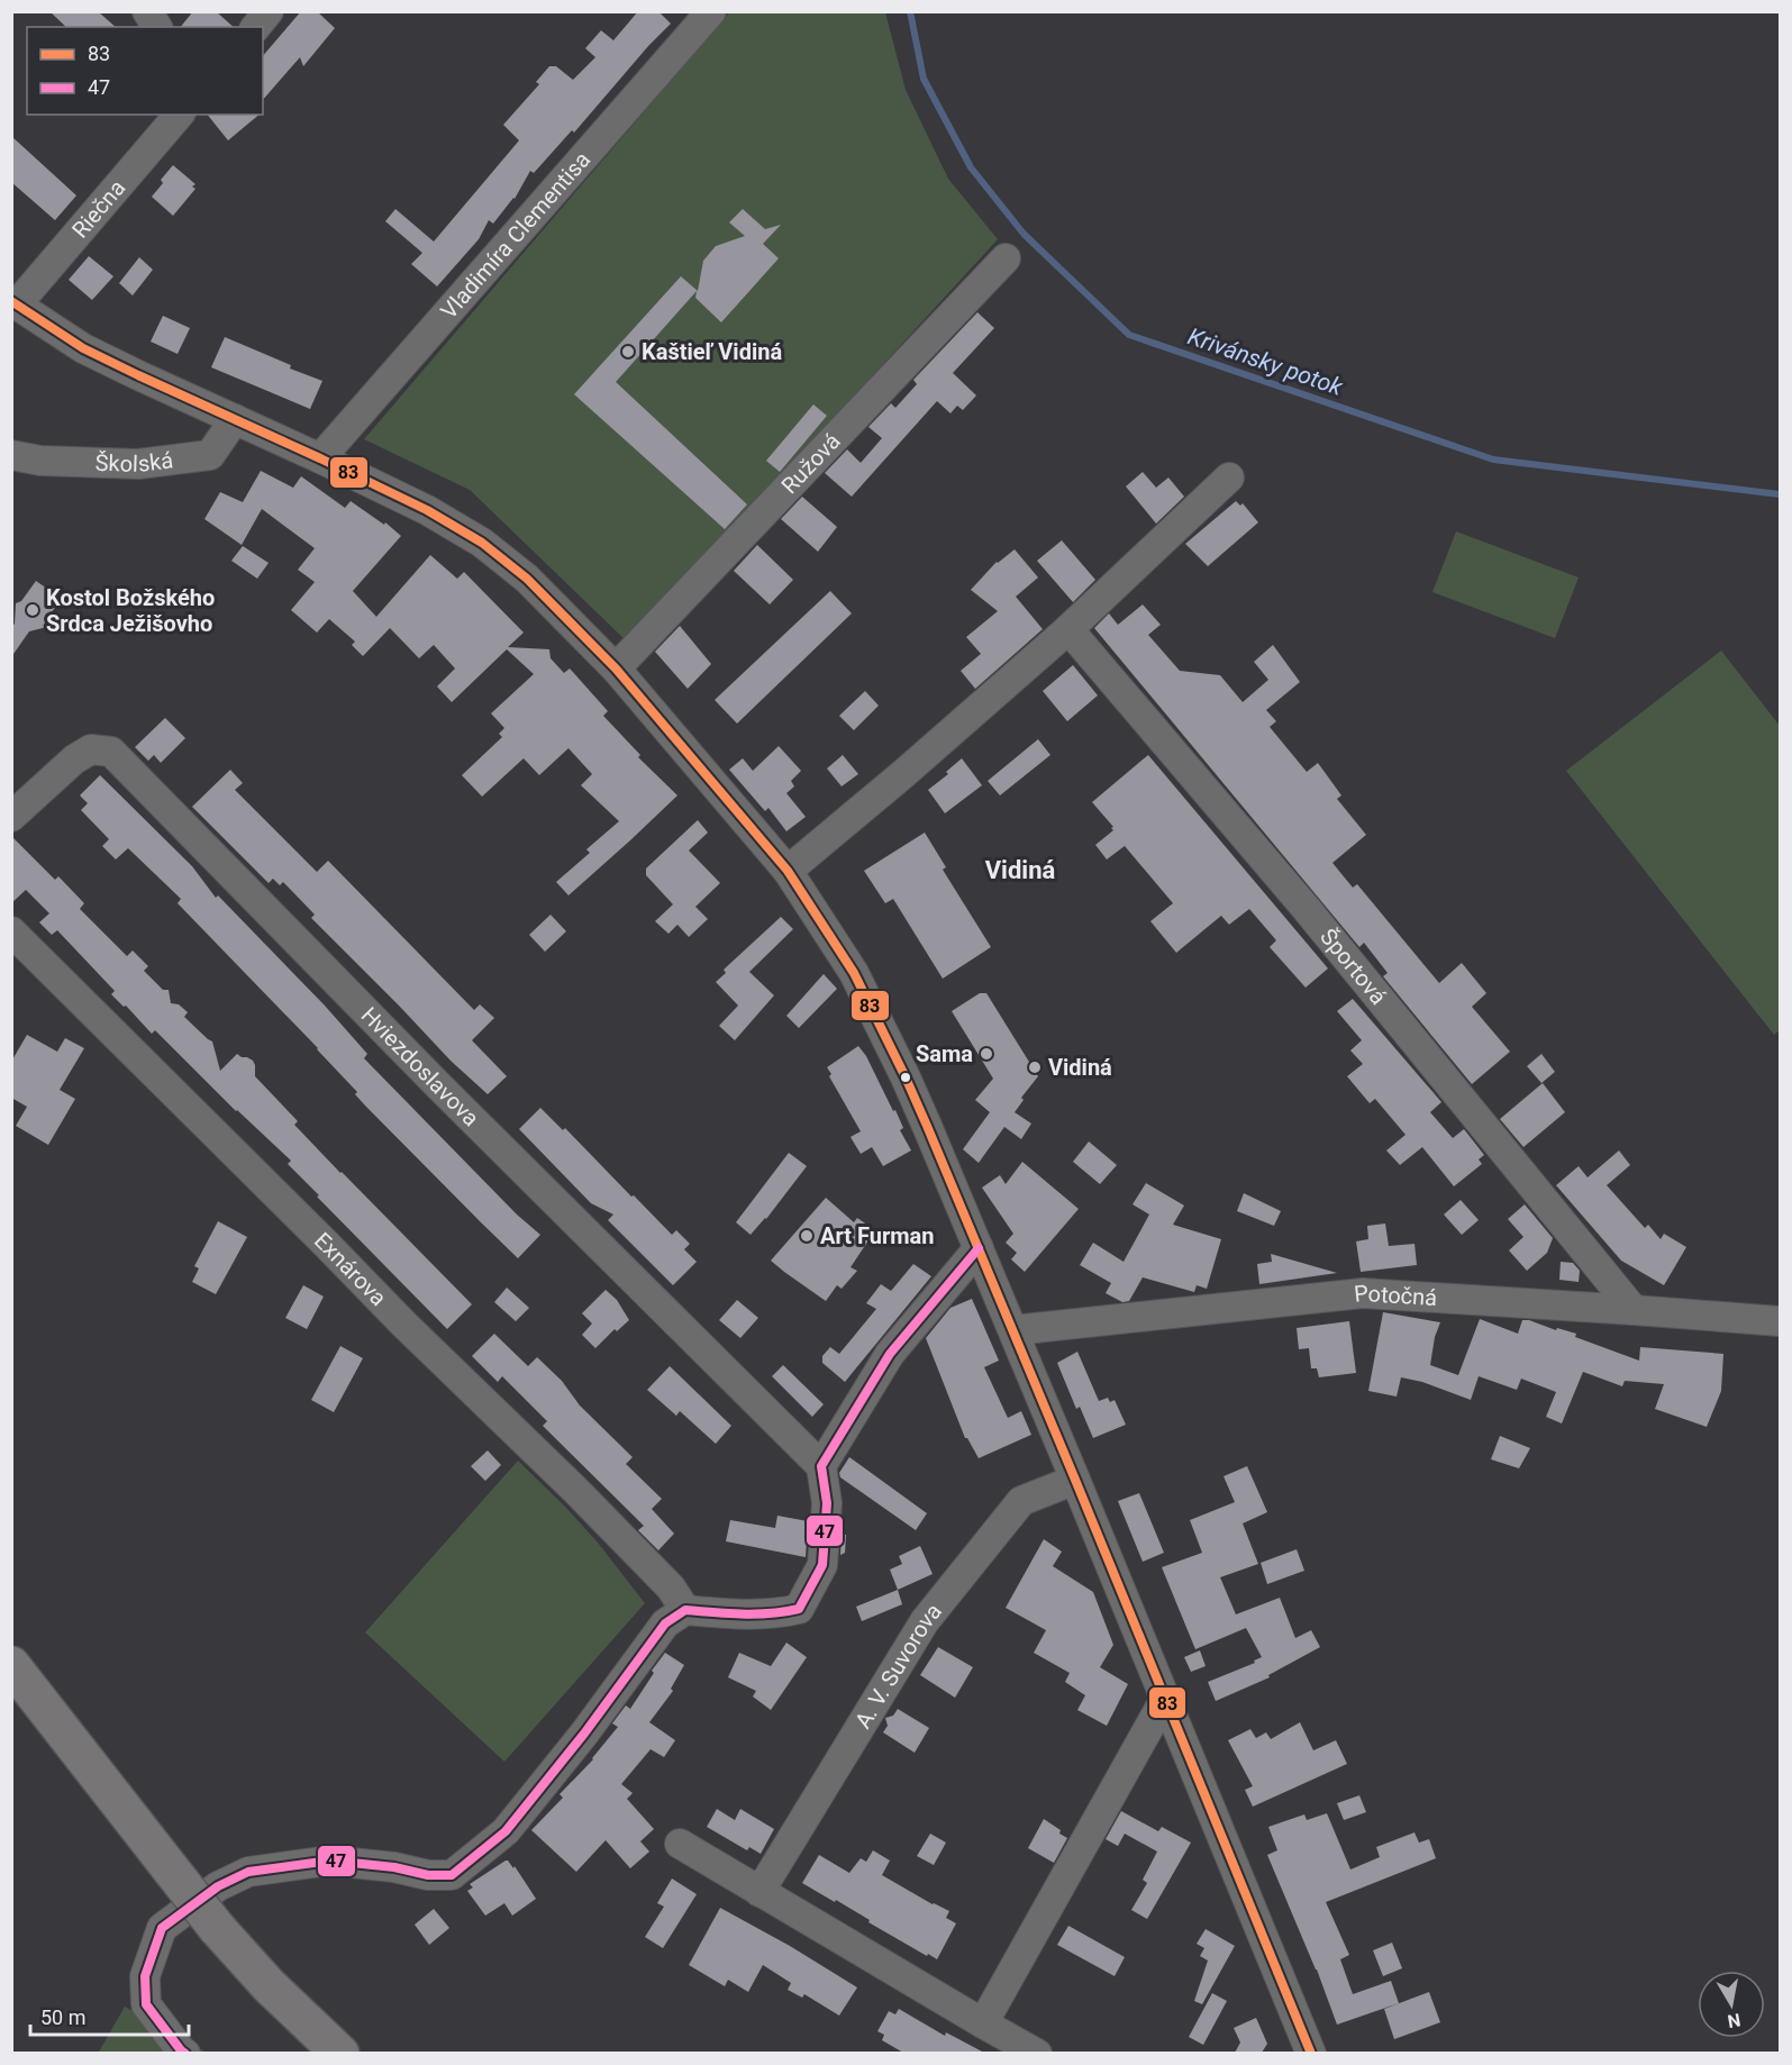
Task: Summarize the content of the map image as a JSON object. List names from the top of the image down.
{
  "streets": {
    "street": [
      "Riečna",
      "Vladimíra Clementisa",
      "Školská",
      "Ružová",
      "Športová",
      "Hviezdoslavova",
      "Exnárova",
      "Potočná",
      "A. V. Suvorova"
    ]
  },
  "crossings": [
    ["Športová", "Potočná"]
  ],
  "districts": ["Vidiná"],
  "water": ["Krivánsky potok"],
  "places": [
    "Kaštieľ Vidiná",
    "Kostol Božského Srdca Ježišovho",
    "Sama",
    "Vidiná",
    "Art Furman"
  ],
  "lines": ["transit line 83", "transit line 47"],
  "legend": ["83", "47"],
  "scale_bar": "50 m",
  "north": "bottom"
}
